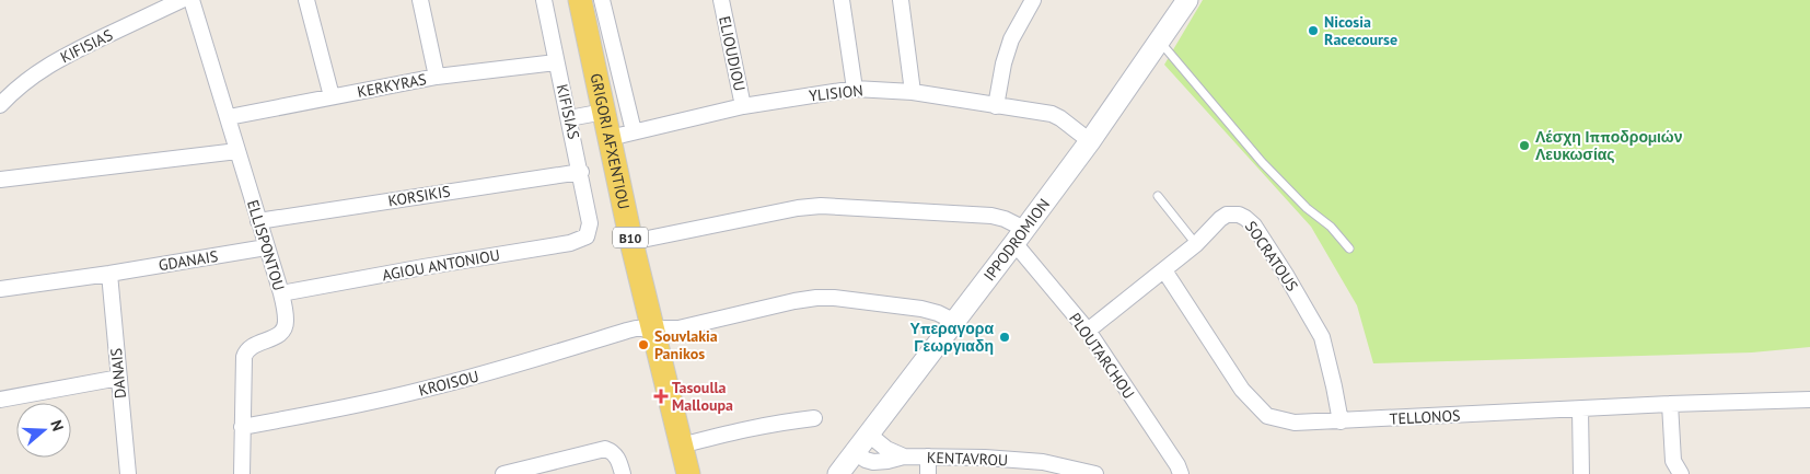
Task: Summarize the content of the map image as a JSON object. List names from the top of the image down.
{
  "streets": {
    "main road": ["GRIGORI AFXENTIOU", "B10"],
    "street": [
      "KIFISIAS",
      "ELIOUDIOU",
      "KERKYRAS",
      "YLISION",
      "KORSIKIS",
      "IPPODROMION",
      "ELLISPONTOU",
      "SOCRATOUS",
      "GDANAIS",
      "AGIOU ANTONIOU",
      "PLOUTARCHOU",
      "DANAIS",
      "KROISOU",
      "TELLONOS",
      "KENTAVROU"
    ]
  },
  "crossings": [
    ["KIFISIAS", "KERKYRAS"],
    ["KIFISIAS", "KORSIKIS"],
    ["KIFISIAS", "AGIOU ANTONIOU"],
    ["ELIOUDIOU", "YLISION"],
    ["KERKYRAS", "ELLISPONTOU"],
    ["YLISION", "GRIGORI AFXENTIOU"],
    ["YLISION", "IPPODROMION"],
    ["GRIGORI AFXENTIOU", "KROISOU"],
    ["KORSIKIS", "ELLISPONTOU"],
    ["IPPODROMION", "PLOUTARCHOU"],
    ["IPPODROMION", "KROISOU"],
    ["IPPODROMION", "KENTAVROU"],
    ["ELLISPONTOU", "GDANAIS"],
    ["ELLISPONTOU", "AGIOU ANTONIOU"],
    ["ELLISPONTOU", "KROISOU"],
    ["SOCRATOUS", "PLOUTARCHOU"],
    ["SOCRATOUS", "TELLONOS"],
    ["GDANAIS", "DANAIS"]
  ],
  "places": {
    "other": [
      "Nicosia Racecourse",
      "Λέσχη Ιπποδρομιών Λευκωσίας",
      "Υπεραγορα Γεωργιαδη",
      "Souvlakia Panikos"
    ],
    "health": ["Tasoulla Malloupa"]
  },
  "north": "right"
}
